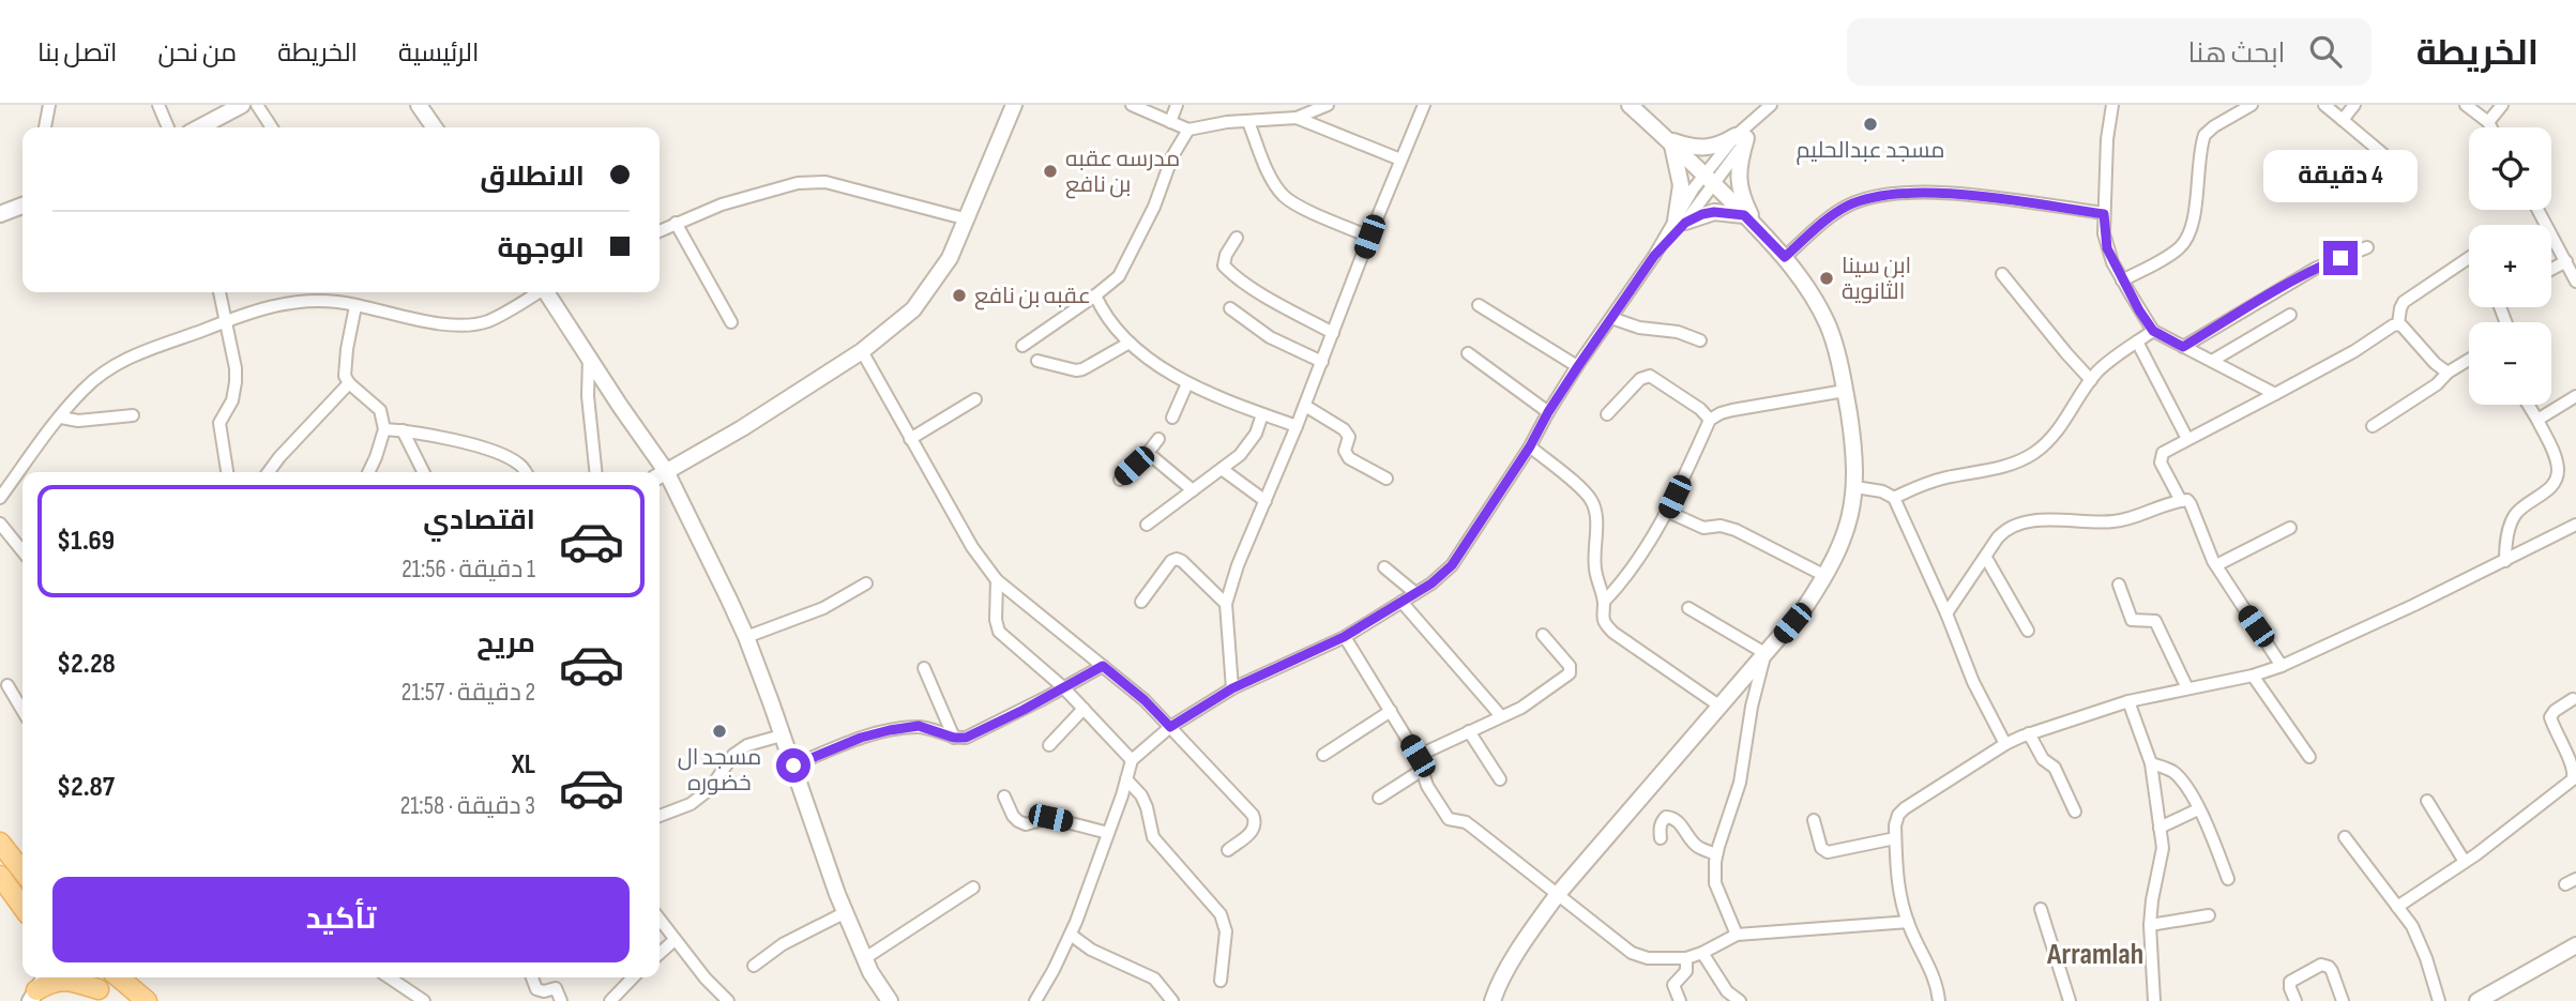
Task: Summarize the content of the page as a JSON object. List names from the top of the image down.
{
  "districts": ["Arramlah"],
  "places": [
    "مسجد عبدالحليم",
    "مدرسه عقبه بن نافع",
    "ابن سينا الثانوية",
    "عقبه بن نافع",
    "مسجد ال خضوره"
  ],
  "page": {
    "header": "الخريطة",
    "search": "ابحث هنا",
    "nav": [
      "الرئيسية",
      "الخريطة",
      "من نحن",
      "اتصل بنا"
    ],
    "map_buttons": ["+", "−"],
    "banner": ["الانطلاق", "الوجهة"],
    "bubble": "4 دقيقة",
    "list": [
      {
        "name": "اقتصادي",
        "note": "1 دقيقة · 21:56",
        "value": "$1.69"
      },
      {
        "name": "مريح",
        "note": "2 دقيقة · 21:57",
        "value": "$2.28"
      },
      {
        "name": "XL",
        "note": "3 دقيقة · 21:58",
        "value": "$2.87"
      }
    ],
    "buttons": "تأكيد"
  }
}
